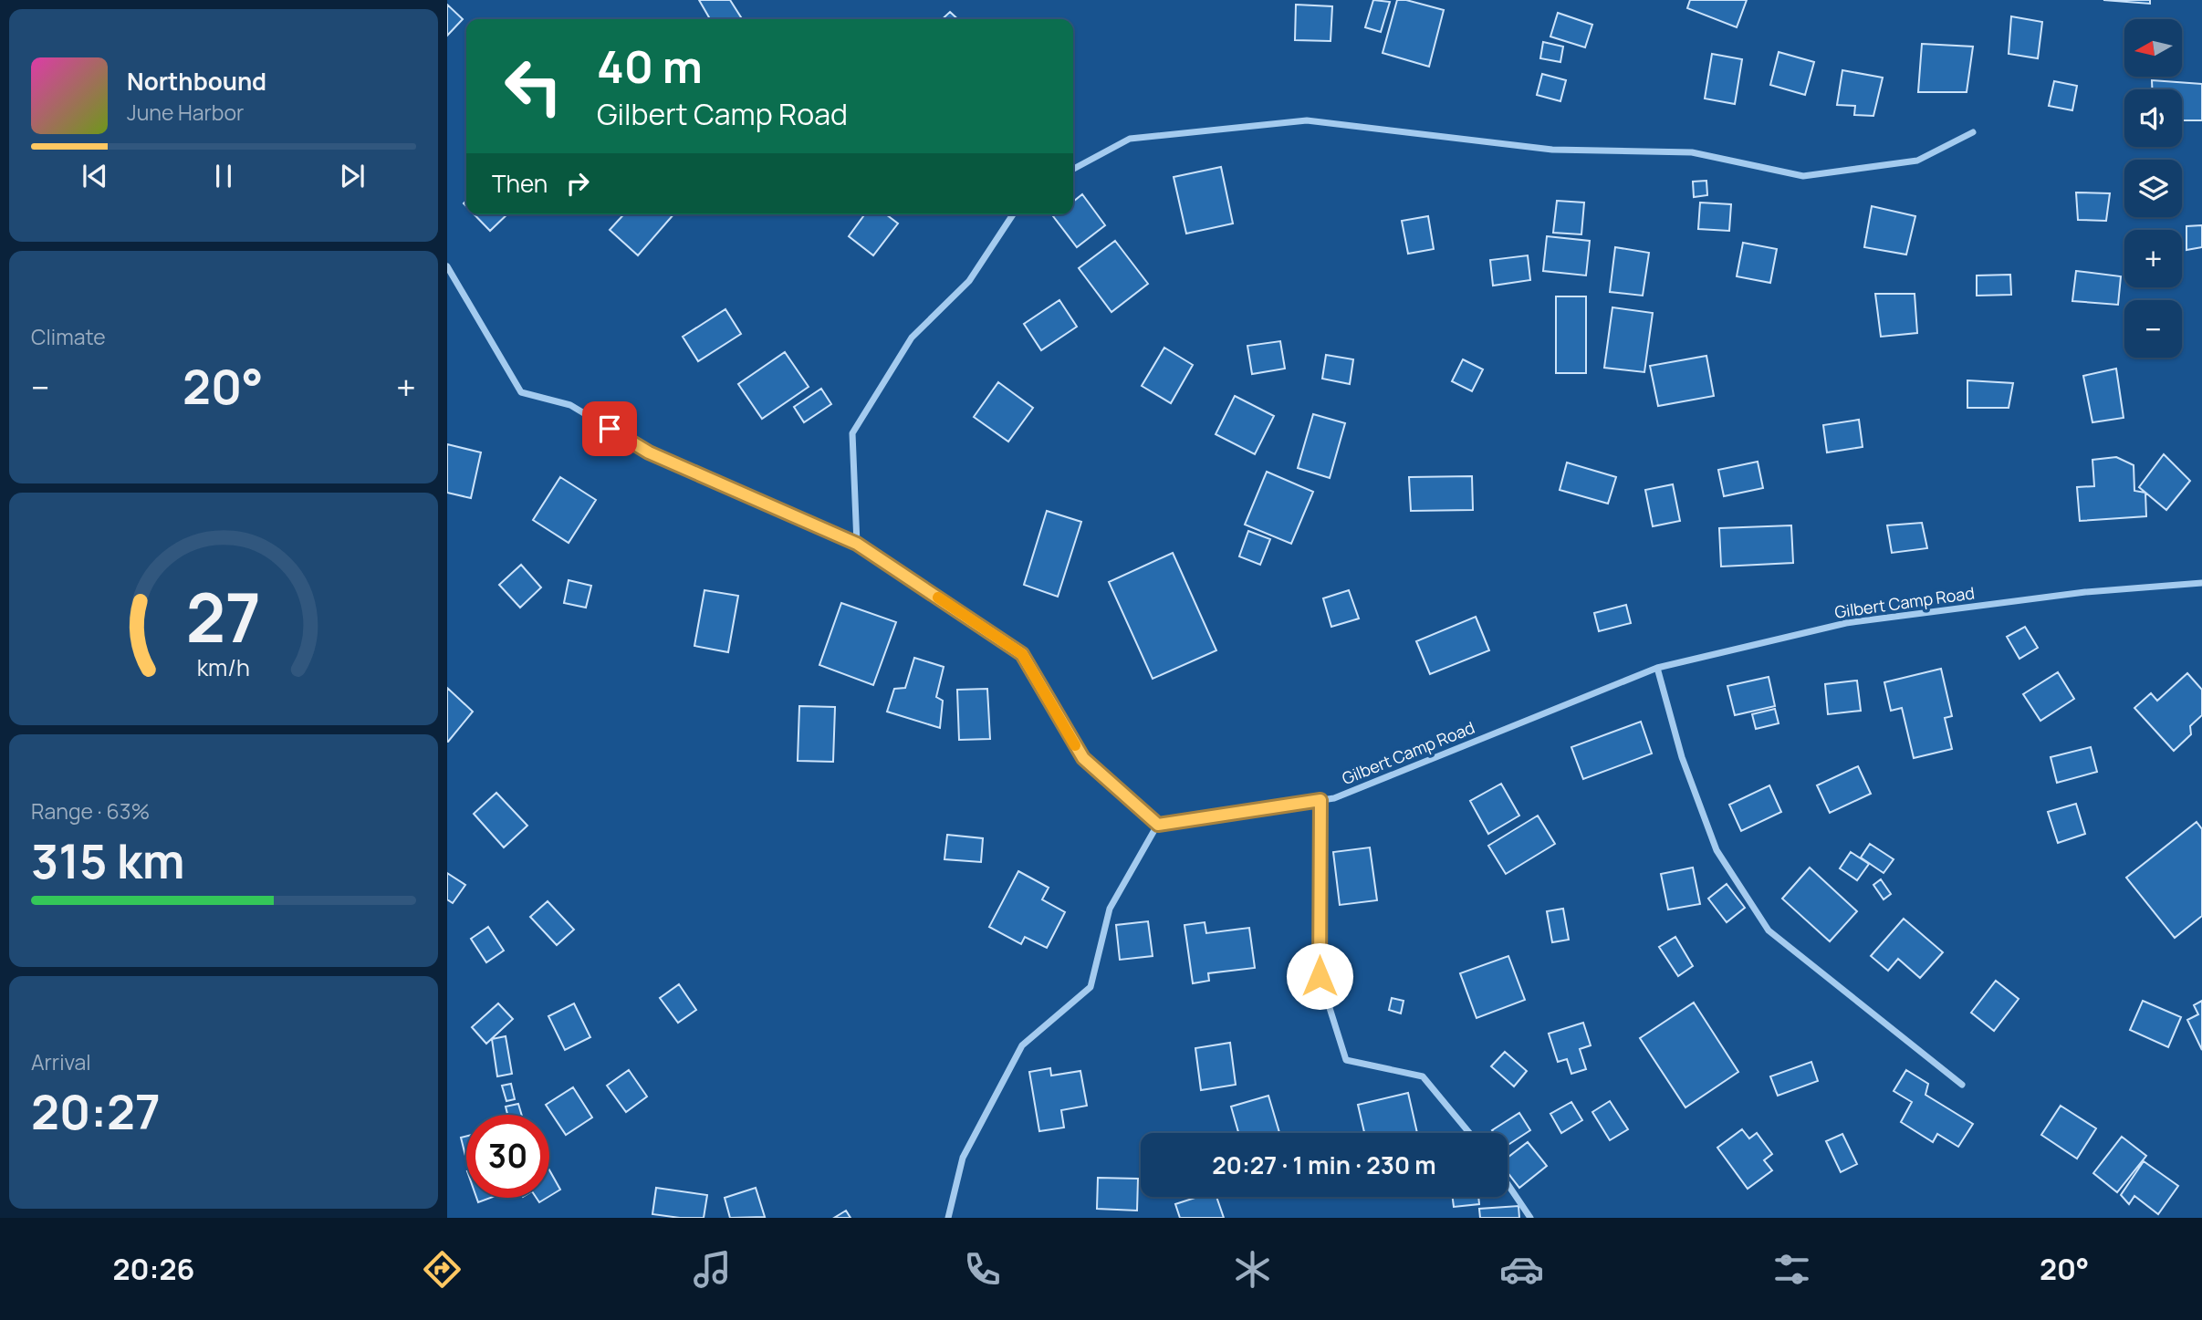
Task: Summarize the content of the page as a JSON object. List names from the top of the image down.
{
  "streets": {
    "street": ["Gilbert Camp Road"]
  },
  "north": "left",
  "page": {
    "map_buttons": ["+", "−"],
    "turn": ["40 m", "Gilbert Camp Road"],
    "song": ["Northbound", "June Harbor"],
    "then": "Then",
    "tile": [
      "Climate",
      ["Range · 63%", "315 km"],
      ["Arrival", "20:27"]
    ],
    "heat": ["−", "20°", "+"],
    "limit": "30",
    "trip": "20:27 · 1 min · 230 m",
    "tabs": ["20:26", "20°"],
    "gauge": ["27", "km/h"]
  }
}
